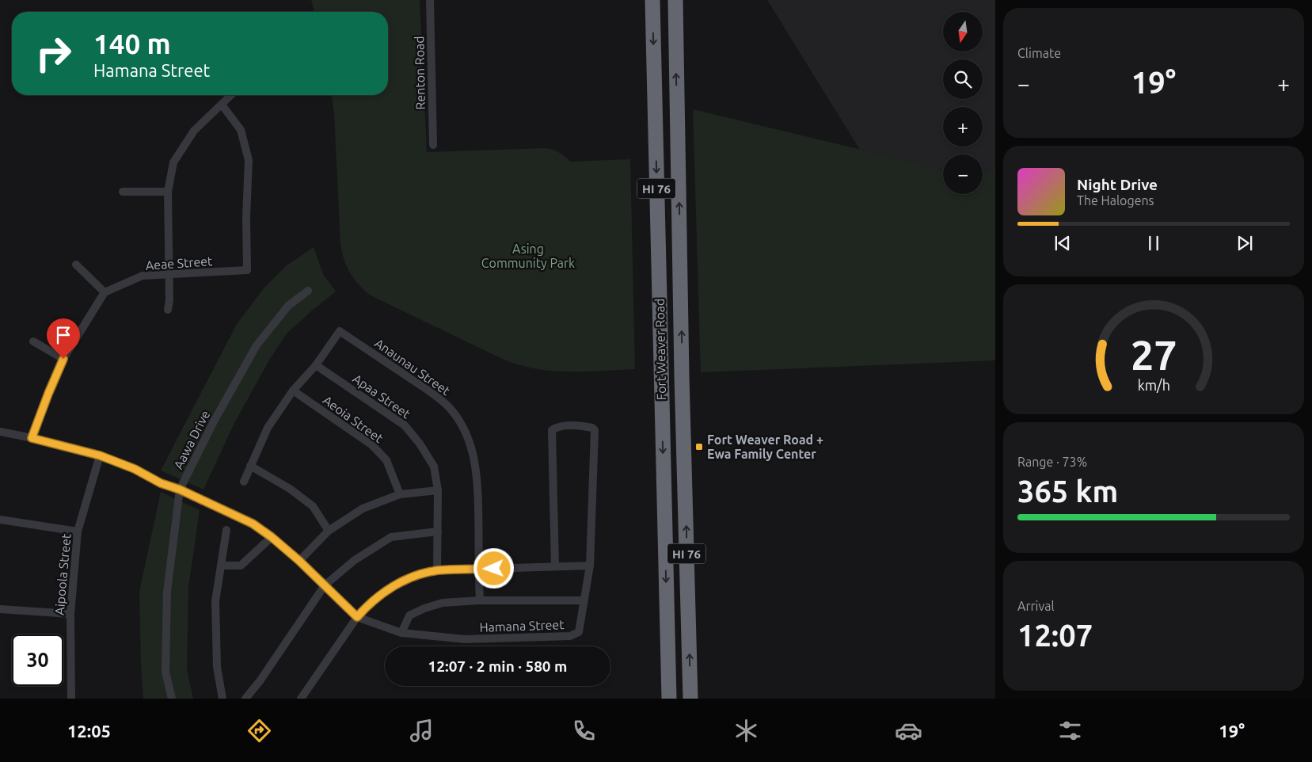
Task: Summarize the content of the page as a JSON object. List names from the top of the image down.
{
  "streets": {
    "highway": ["HI 76", "Fort Weaver Road"],
    "street": [
      "Renton Road",
      "Aeae Street",
      "Anaunau Street",
      "Apaa Street",
      "Aeoia Street",
      "Aawa Drive",
      "Aipoola Street",
      "Hamana Street"
    ]
  },
  "crossings": [
    ["Anaunau Street", "Apaa Street"],
    ["Aawa Drive", "Hamana Street"],
    ["Aipoola Street", "Hamana Street"]
  ],
  "parks": ["Asing Community Park"],
  "places": {
    "transit": ["Fort Weaver Road + Ewa Family Center"]
  },
  "north": "bottom",
  "page": {
    "tile": [
      "Climate",
      ["Range · 73%", "365 km"],
      ["Arrival", "12:07"]
    ],
    "map_buttons": ["+", "−"],
    "turn": ["140 m", "Hamana Street"],
    "heat": ["−", "19°", "+"],
    "song": ["Night Drive", "The Halogens"],
    "limit": "30",
    "trip": "12:07 · 2 min · 580 m",
    "tabs": ["12:05", "19°"],
    "gauge": ["27", "km/h"]
  }
}
